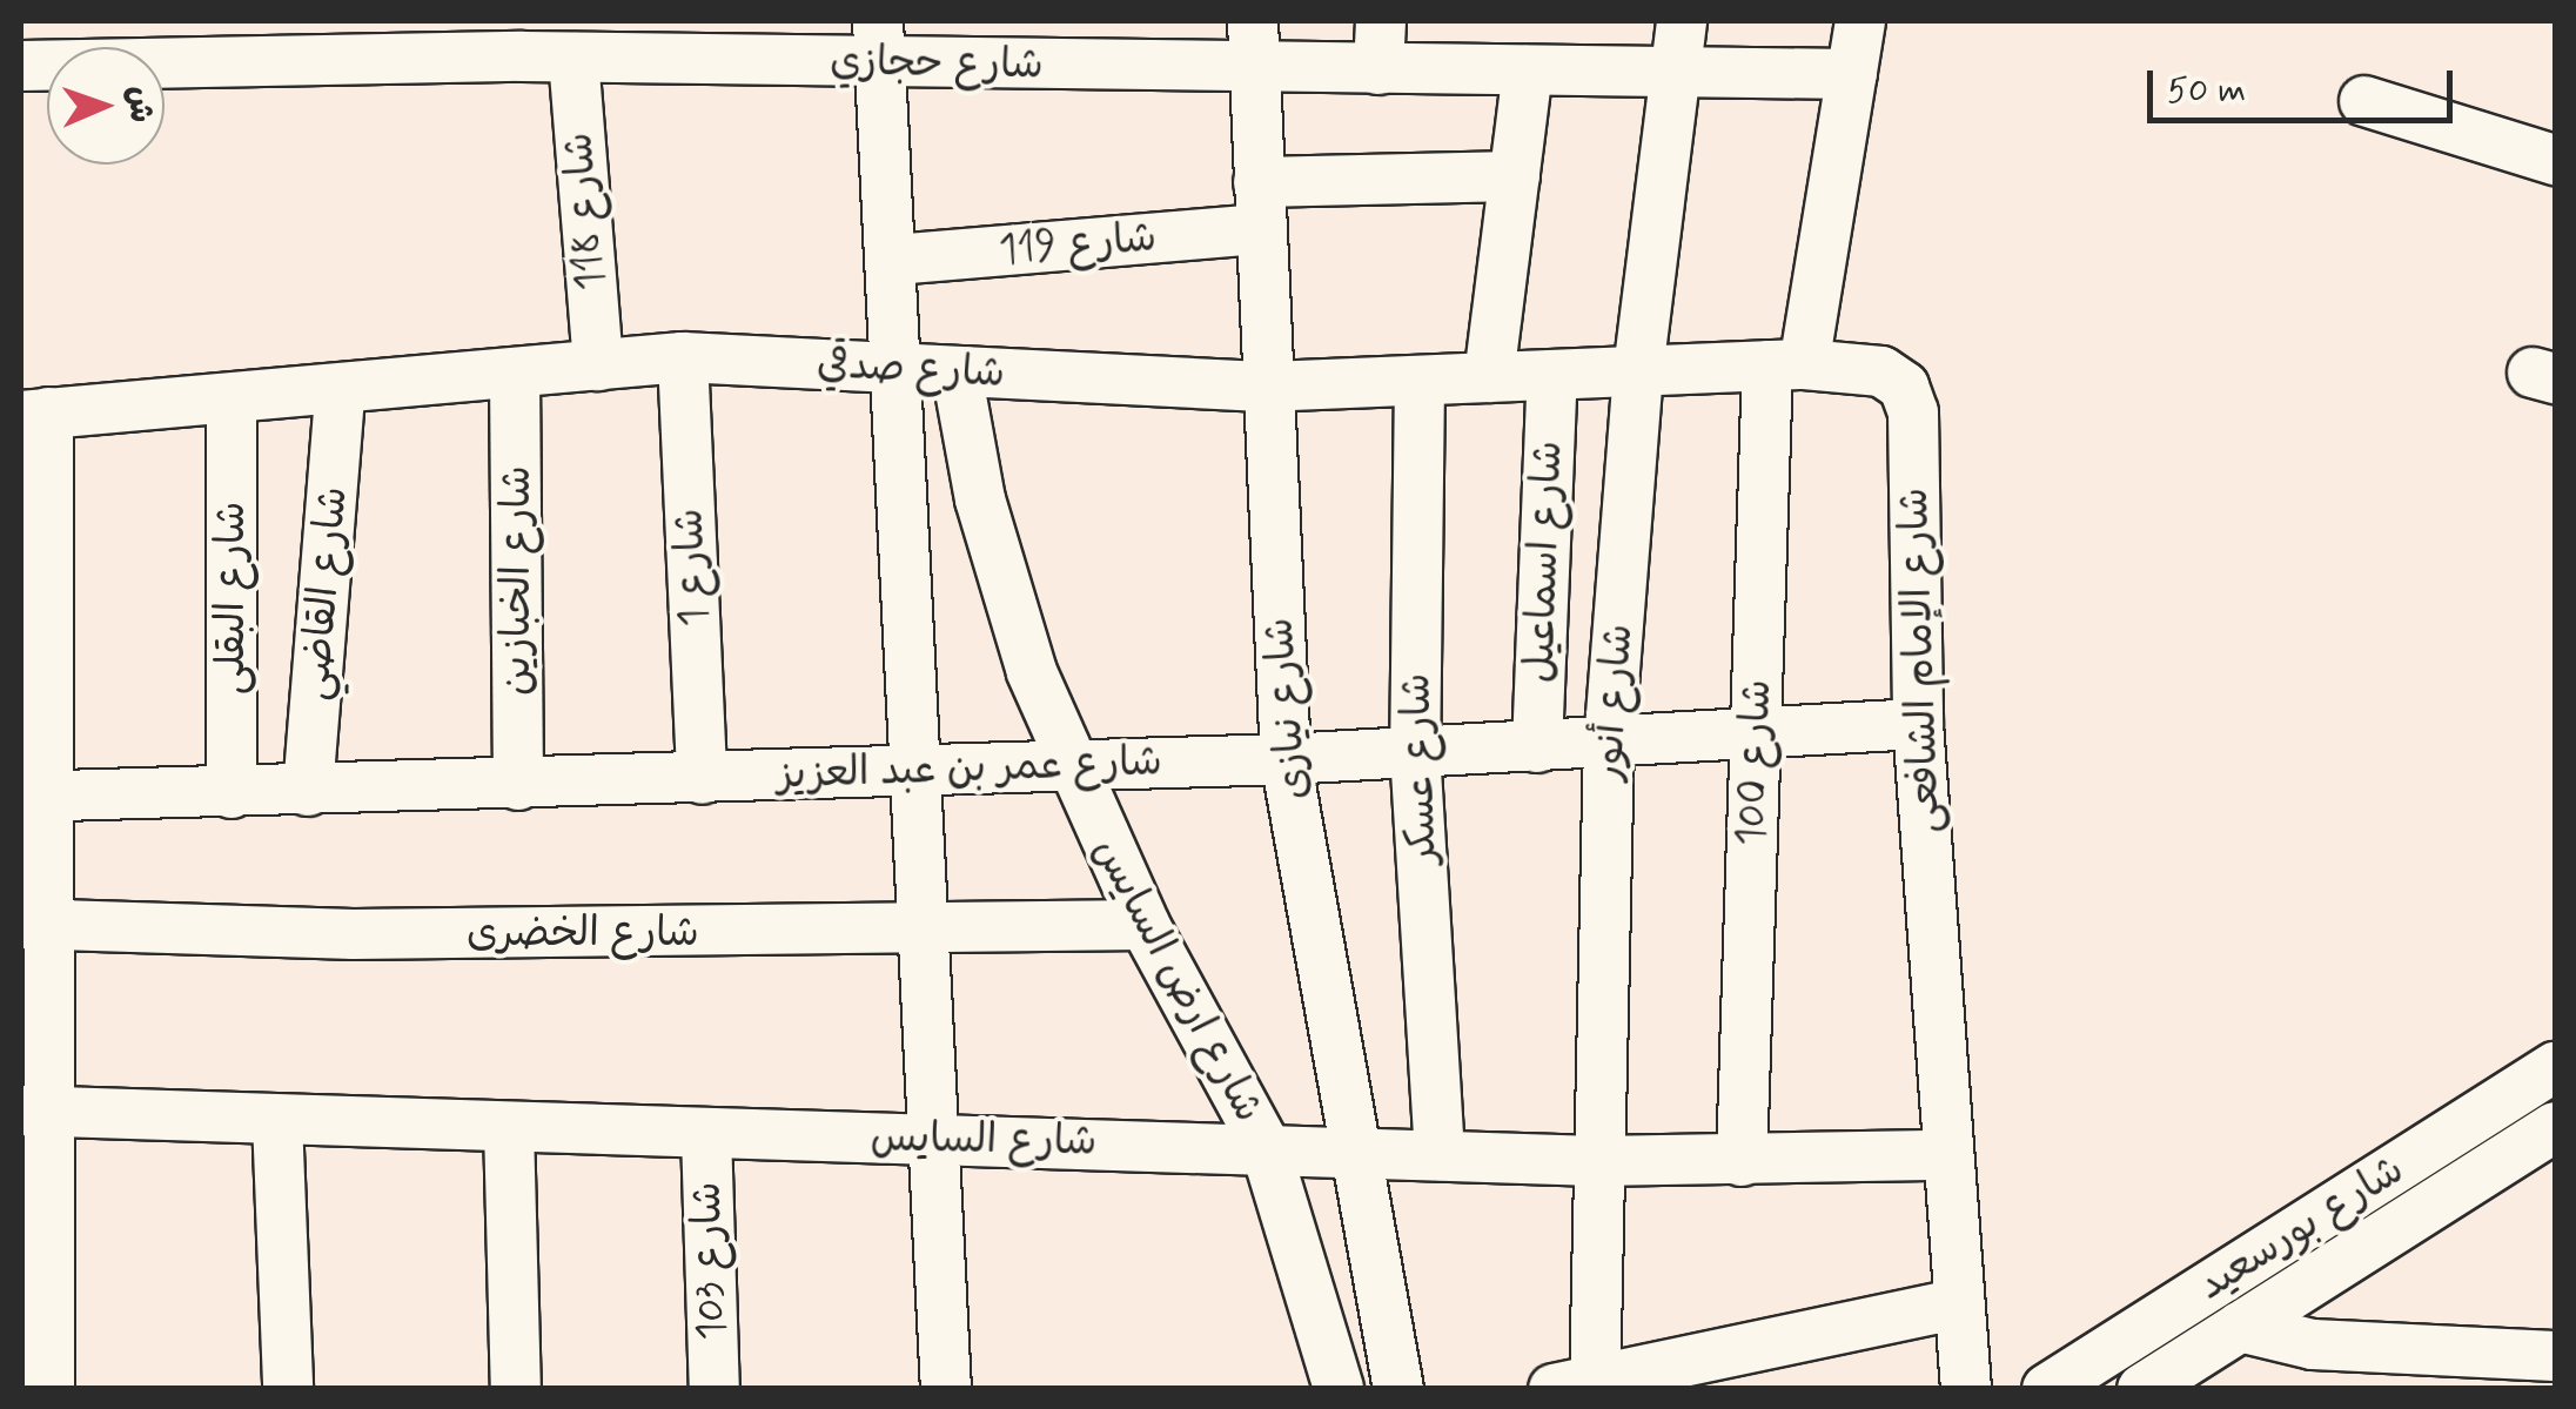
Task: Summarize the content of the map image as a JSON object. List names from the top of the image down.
{
  "streets": {
    "street": [
      "شارع حجازي",
      "شارع 118",
      "شارع 119",
      "شارع صدقي",
      "شارع اسماعيل",
      "شارع 1",
      "شارع الخبازين",
      "شارع القاضي",
      "شارع البقلى",
      "شارع الإمام الشافعى",
      "شارع أنور",
      "شارع نيازى",
      "شارع 100",
      "شارع عمر بن عبد العزيز",
      "شارع عسكر",
      "شارع الخضرى",
      "شارع ارض السايس",
      "شارع السايس",
      "شارع بورسعيد",
      "شارع 103"
    ]
  },
  "crossings": [
    ["شارع حجازي", "شارع 118"],
    ["شارع حجازي", "شارع أنور"],
    ["شارع حجازي", "شارع نيازى"],
    ["شارع 118", "شارع صدقي"],
    ["شارع 119", "شارع نيازى"],
    ["شارع صدقي", "شارع اسماعيل"],
    ["شارع صدقي", "شارع 1"],
    ["شارع صدقي", "شارع الخبازين"],
    ["شارع صدقي", "شارع القاضي"],
    ["شارع صدقي", "شارع البقلى"],
    ["شارع صدقي", "شارع الإمام الشافعى"],
    ["شارع صدقي", "شارع أنور"],
    ["شارع صدقي", "شارع نيازى"],
    ["شارع صدقي", "شارع 100"],
    ["شارع صدقي", "شارع عسكر"],
    ["شارع صدقي", "شارع ارض السايس"],
    ["شارع اسماعيل", "شارع عمر بن عبد العزيز"],
    ["شارع 1", "شارع عمر بن عبد العزيز"],
    ["شارع الخبازين", "شارع عمر بن عبد العزيز"],
    ["شارع القاضي", "شارع عمر بن عبد العزيز"],
    ["شارع البقلى", "شارع عمر بن عبد العزيز"],
    ["شارع الإمام الشافعى", "شارع 100"],
    ["شارع الإمام الشافعى", "شارع عمر بن عبد العزيز"],
    ["شارع الإمام الشافعى", "شارع السايس"],
    ["شارع أنور", "شارع عمر بن عبد العزيز"],
    ["شارع أنور", "شارع السايس"],
    ["شارع نيازى", "شارع عمر بن عبد العزيز"],
    ["شارع نيازى", "شارع السايس"],
    ["شارع 100", "شارع عمر بن عبد العزيز"],
    ["شارع 100", "شارع السايس"],
    ["شارع عمر بن عبد العزيز", "شارع عسكر"],
    ["شارع عمر بن عبد العزيز", "شارع ارض السايس"],
    ["شارع عسكر", "شارع السايس"],
    ["شارع الخضرى", "شارع ارض السايس"],
    ["شارع ارض السايس", "شارع السايس"],
    ["شارع السايس", "شارع 103"]
  ],
  "scale_bar": "50 m",
  "north": "right"
}
